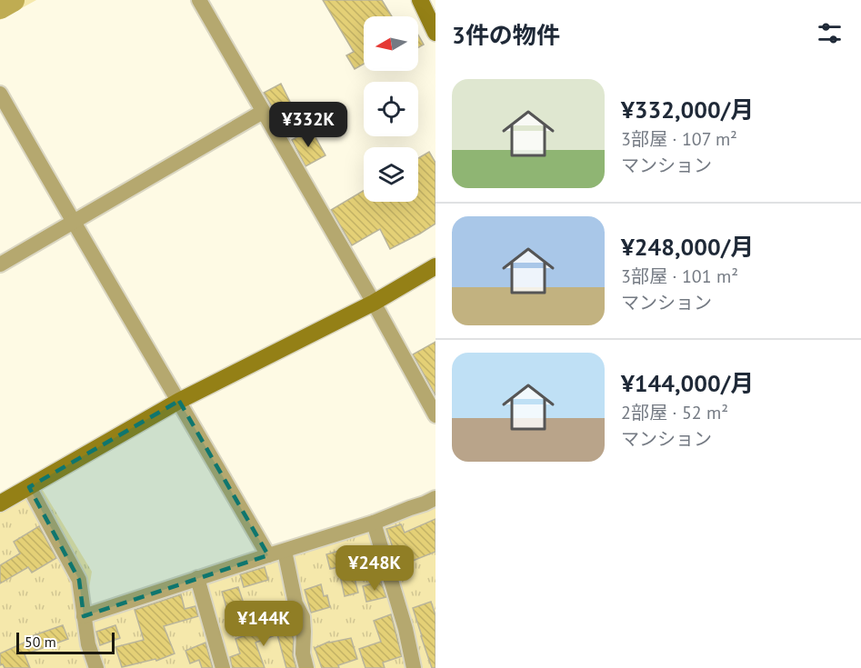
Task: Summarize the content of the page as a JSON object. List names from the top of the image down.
{
  "scale_bar": "50 m",
  "north": "left",
  "page": {
    "heading": "3件の物件",
    "list": [
      {
        "name": "¥332,000/月",
        "note": "3部屋 · 107 m² · マンション"
      },
      {
        "name": "¥248,000/月",
        "note": "3部屋 · 101 m² · マンション"
      },
      {
        "name": "¥144,000/月",
        "note": "2部屋 · 52 m² · マンション"
      }
    ],
    "price": ["¥332K", "¥248K", "¥144K"],
    "scale": "50 m"
  }
}
